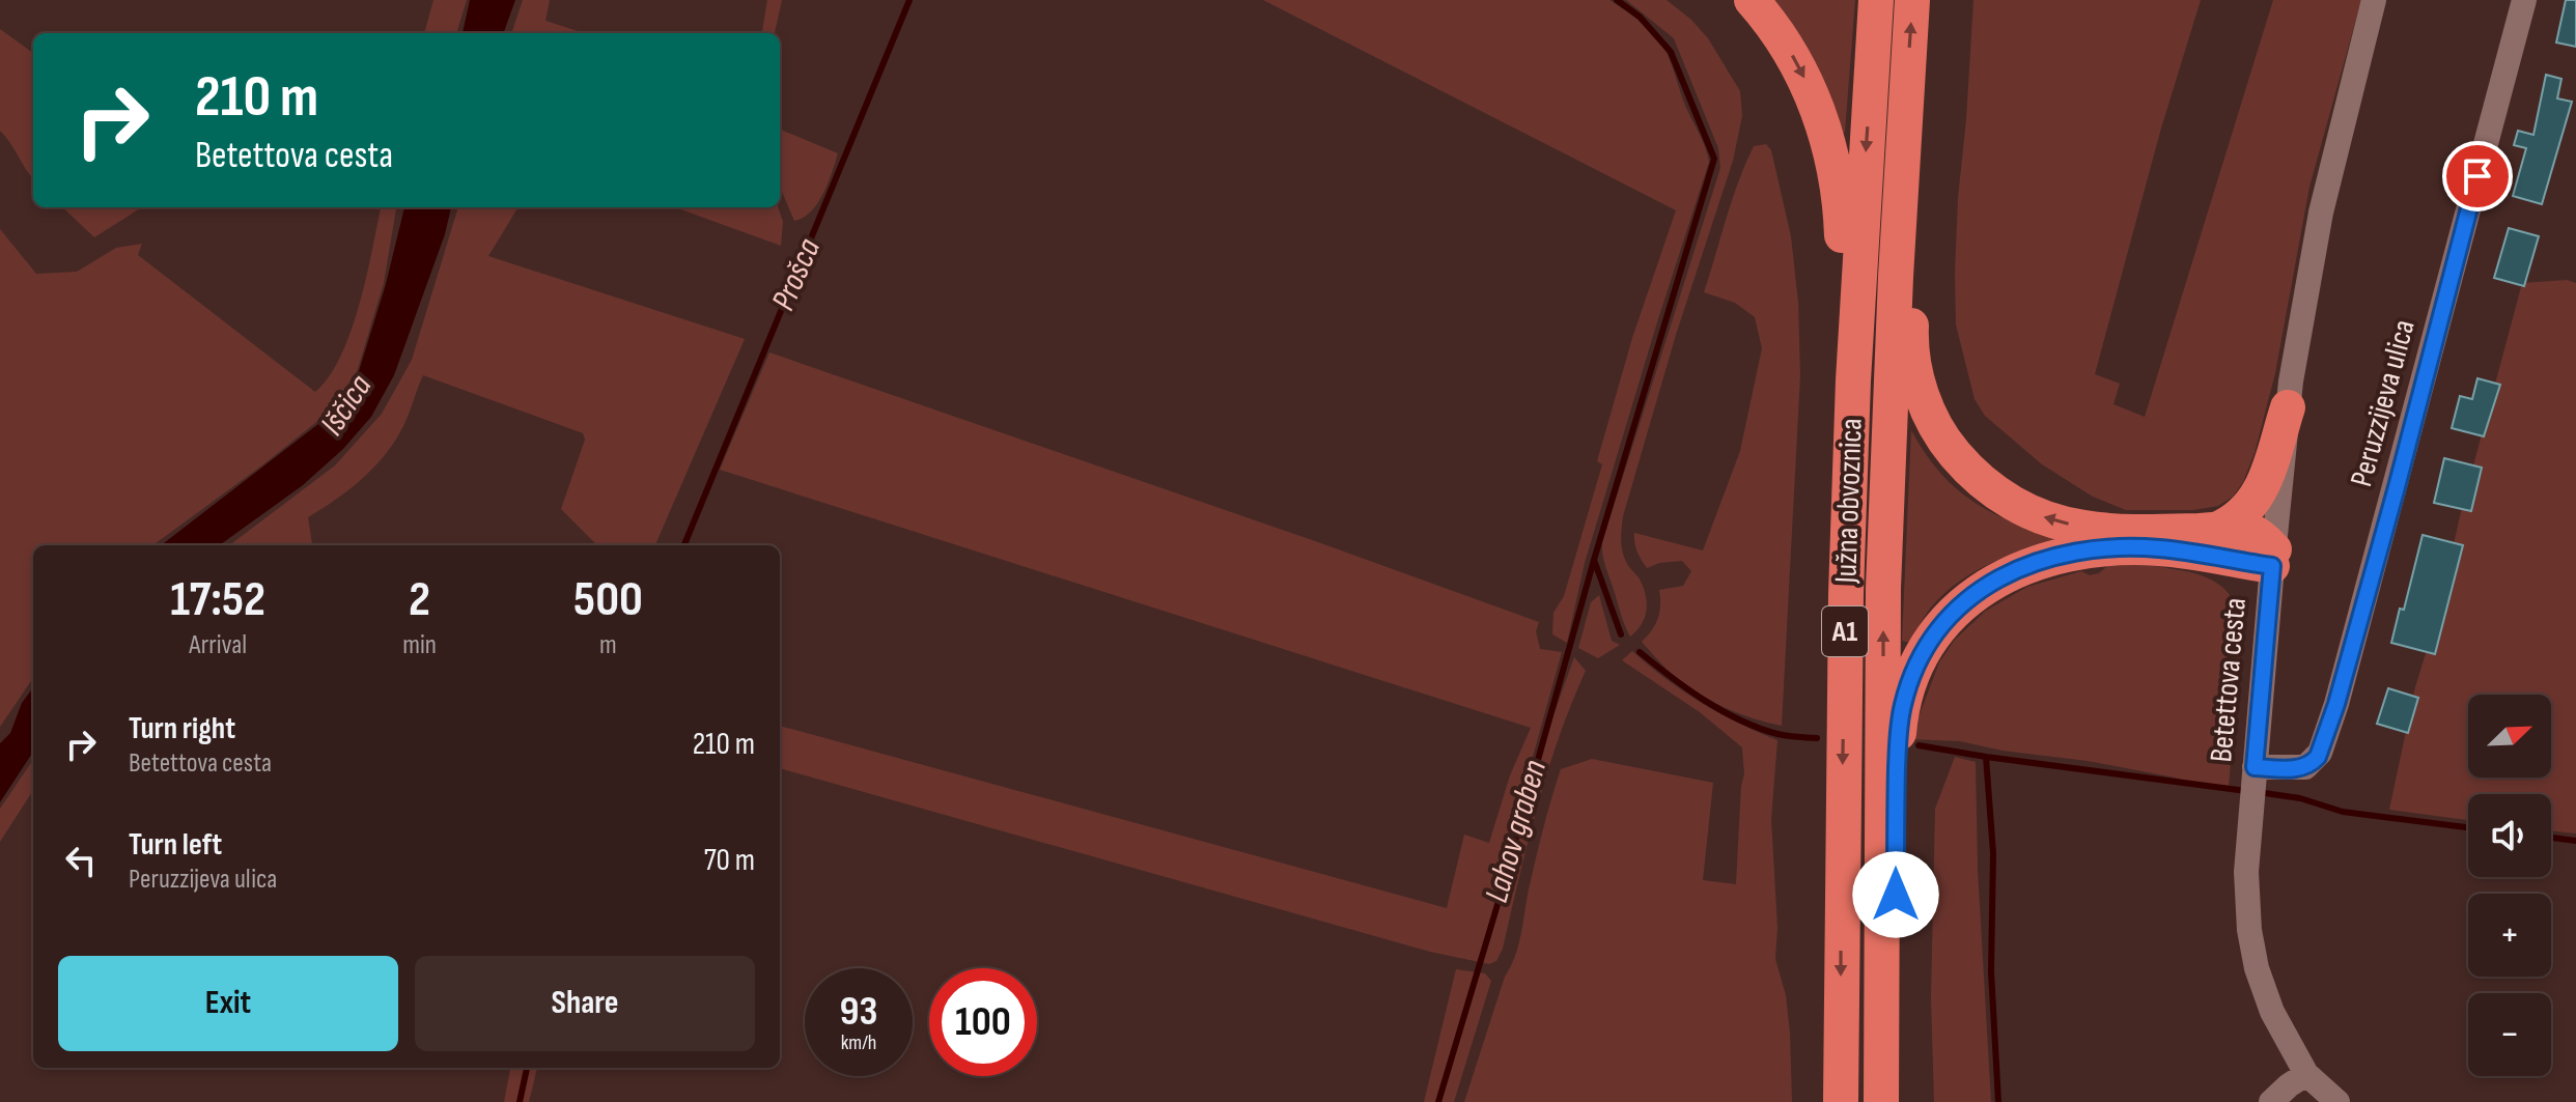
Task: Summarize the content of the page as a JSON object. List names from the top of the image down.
{
  "streets": {
    "highway": ["Južna obvoznica", "A1"],
    "street": ["Peruzzijeva ulica", "Betettova cesta"]
  },
  "crossings": [
    ["Peruzzijeva ulica", "Betettova cesta"]
  ],
  "water": ["Prošca", "Iščica", "Lahov graben"],
  "north": "top right",
  "page": {
    "turn": ["210 m", "Betettova cesta"],
    "eta": [
      "17:52",
      "Arrival",
      "2",
      "min",
      "500",
      "m"
    ],
    "list": [
      {
        "name": "Turn right",
        "note": "Betettova cesta",
        "value": "210 m"
      },
      {
        "name": "Turn left",
        "note": "Peruzzijeva ulica",
        "value": "70 m"
      }
    ],
    "map_buttons": ["+", "−"],
    "buttons": ["Exit", "Share"],
    "speed": "93 km/h",
    "limit": "100"
  }
}
